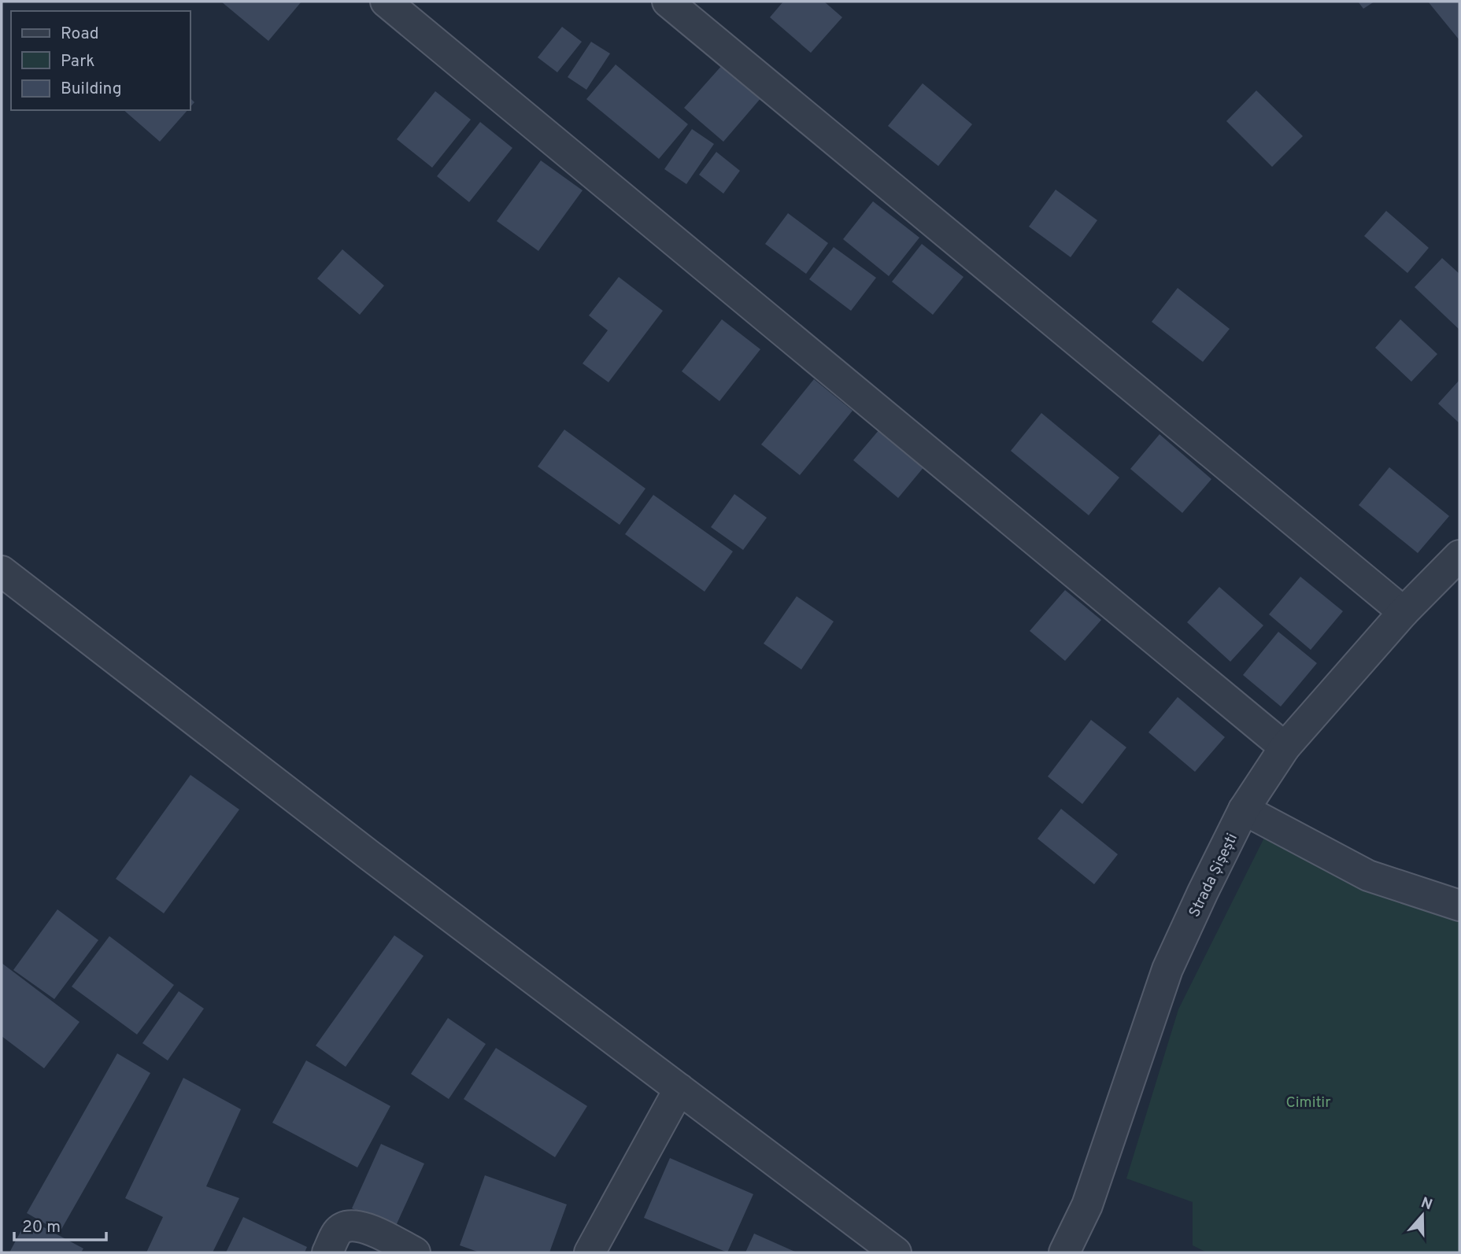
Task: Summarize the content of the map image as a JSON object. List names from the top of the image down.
{
  "streets": {
    "street": ["Strada Șișești"]
  },
  "parks": ["Cimitir"],
  "legend": ["Road", "Park", "Building"],
  "scale_bar": "20 m",
  "north": "top"
}
